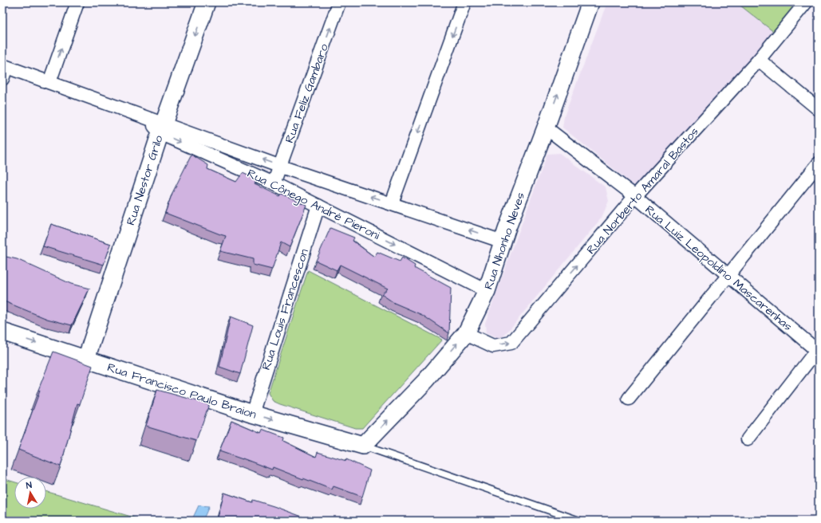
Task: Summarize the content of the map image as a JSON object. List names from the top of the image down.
{
  "streets": {
    "street": [
      "Rua Feliz Gambaro",
      "Rua Nestor Grilo",
      "Rua Norberto Amaral Bastos",
      "Rua Cônego André Pieroni",
      "Rua Nhonho Neves",
      "Rua Luiz Leopoldino Mascarenhas",
      "Rua Louis Francescon",
      "Rua Francisco Paulo Braion"
    ]
  },
  "crossings": [
    ["Rua Feliz Gambaro", "Rua Cônego André Pieroni"],
    ["Rua Nestor Grilo", "Rua Cônego André Pieroni"],
    ["Rua Nestor Grilo", "Rua Francisco Paulo Braion"],
    ["Rua Norberto Amaral Bastos", "Rua Nhonho Neves"],
    ["Rua Norberto Amaral Bastos", "Rua Luiz Leopoldino Mascarenhas"],
    ["Rua Cônego André Pieroni", "Rua Nhonho Neves"],
    ["Rua Cônego André Pieroni", "Rua Louis Francescon"],
    ["Rua Nhonho Neves", "Rua Luiz Leopoldino Mascarenhas"],
    ["Rua Nhonho Neves", "Rua Francisco Paulo Braion"],
    ["Rua Louis Francescon", "Rua Francisco Paulo Braion"]
  ],
  "one_way": ["Rua Feliz Gambaro", "Rua Norberto Amaral Bastos", "Rua Francisco Paulo Braion"],
  "north": "top"
}
